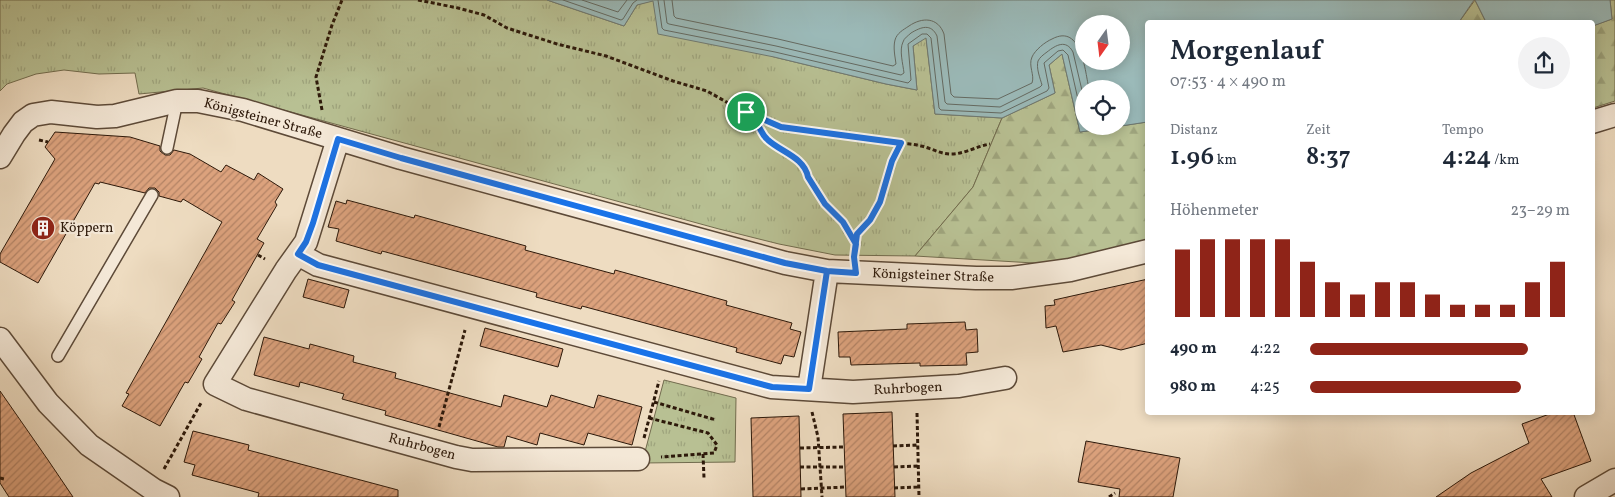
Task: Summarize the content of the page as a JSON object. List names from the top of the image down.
{
  "streets": {
    "street": ["Königsteiner Straße", "Ruhrbogen"]
  },
  "places": {
    "building": ["Köppern"]
  },
  "north": "bottom",
  "page": {
    "heading": ["Morgenlauf", "07:53 · 4 × 490 m"],
    "stats": [
      ["Distanz", "1.96 km"],
      ["Zeit", "8:37"],
      ["Tempo", "4:24 /km"]
    ],
    "chart": ["Höhenmeter", "23–29 m"],
    "list": [
      {
        "name": "490 m",
        "note": "4:22"
      },
      {
        "name": "980 m",
        "note": "4:25"
      }
    ]
  }
}
